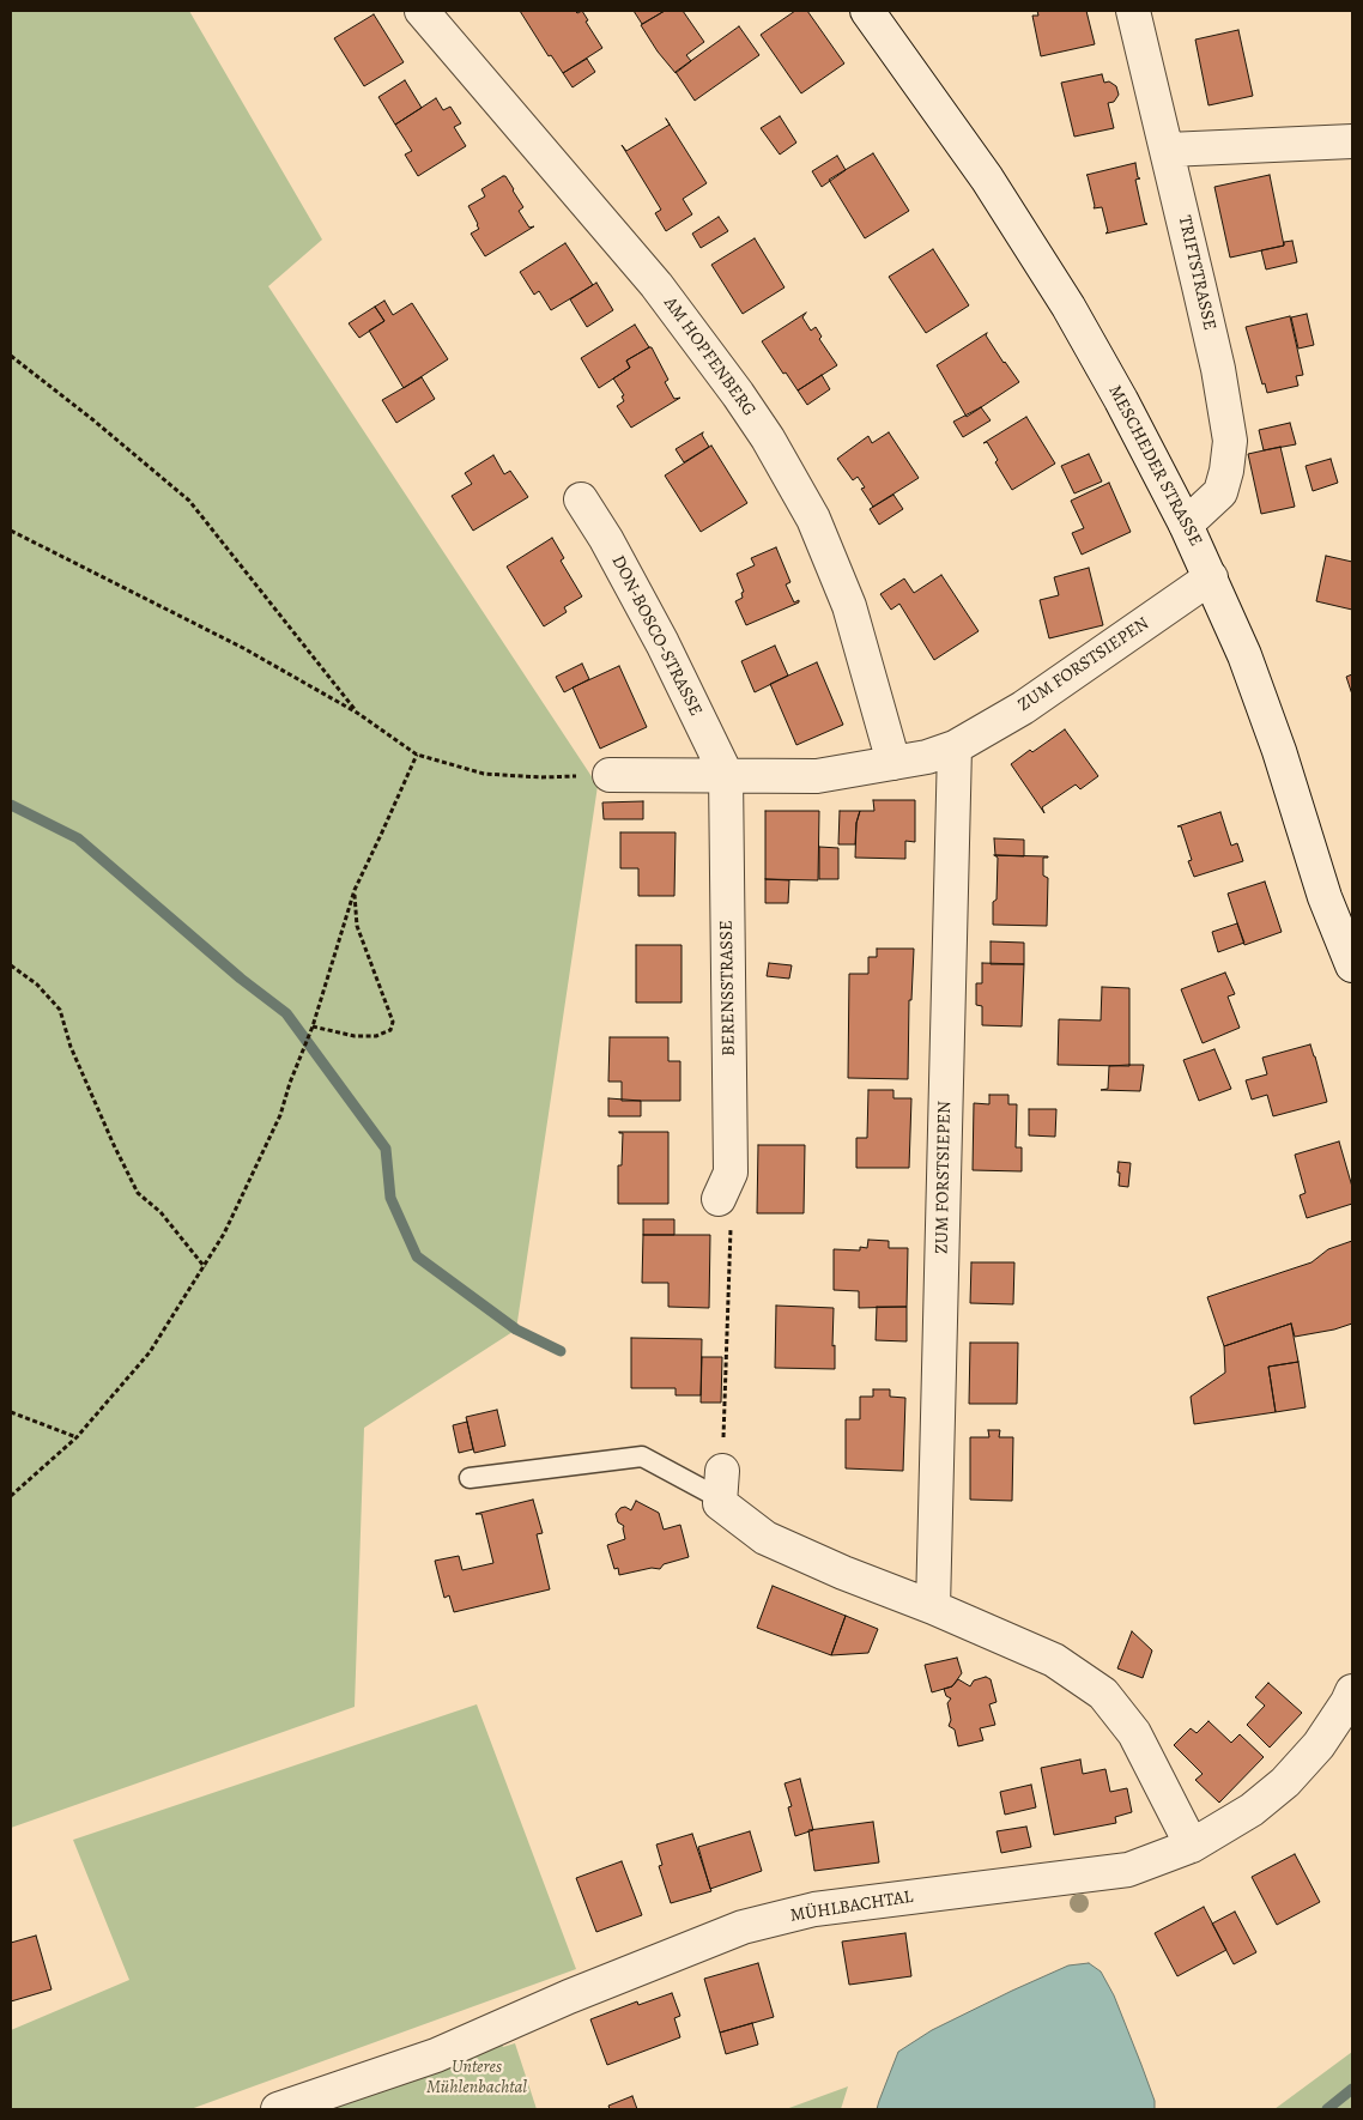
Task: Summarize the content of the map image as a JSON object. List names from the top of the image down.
{
  "streets": {
    "street": [
      "TRIFTSTRASSE",
      "AM HOPFENBERG",
      "MESCHEDER STRASSE",
      "DON-BOSCO-STRASSE",
      "ZUM FORSTSIEPEN",
      "BERENSSTRASSE",
      "MÜHLBACHTAL"
    ]
  },
  "crossings": [
    ["TRIFTSTRASSE", "MESCHEDER STRASSE"],
    ["AM HOPFENBERG", "ZUM FORSTSIEPEN"],
    ["MESCHEDER STRASSE", "ZUM FORSTSIEPEN"],
    ["DON-BOSCO-STRASSE", "ZUM FORSTSIEPEN"],
    ["DON-BOSCO-STRASSE", "BERENSSTRASSE"],
    ["ZUM FORSTSIEPEN", "BERENSSTRASSE"]
  ],
  "parks": ["Unteres Mühlenbachtal"]
}
